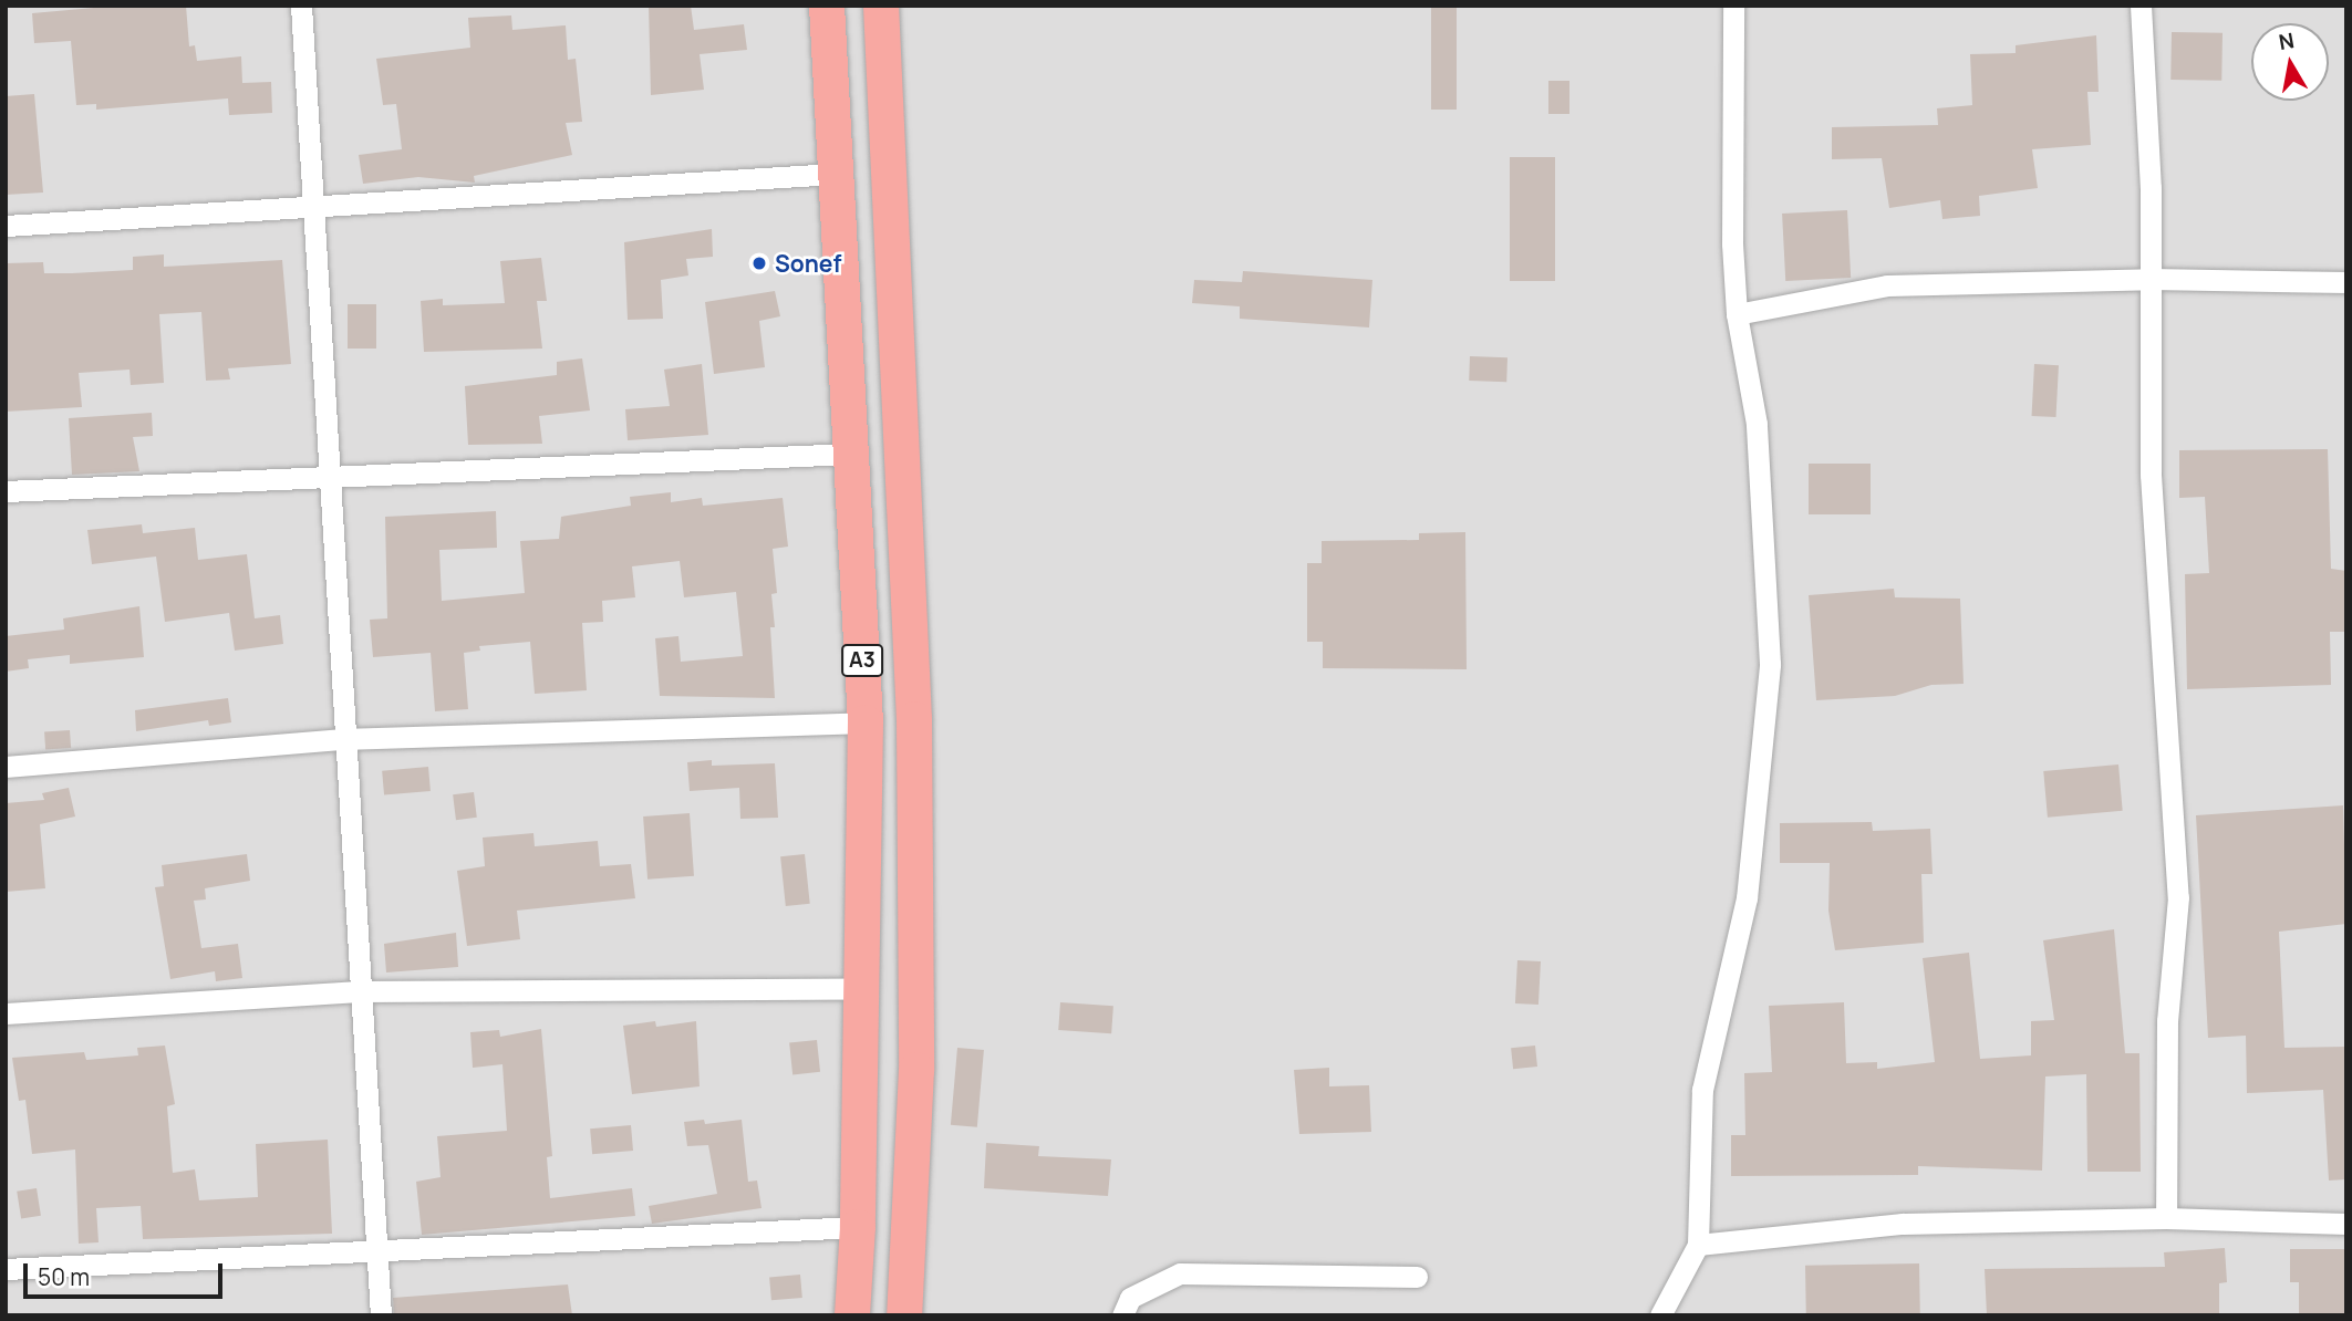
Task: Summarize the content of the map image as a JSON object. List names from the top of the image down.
{
  "streets": {
    "highway": ["A3"]
  },
  "places": ["Sonef"],
  "scale_bar": "50 m",
  "north": "top"
}
